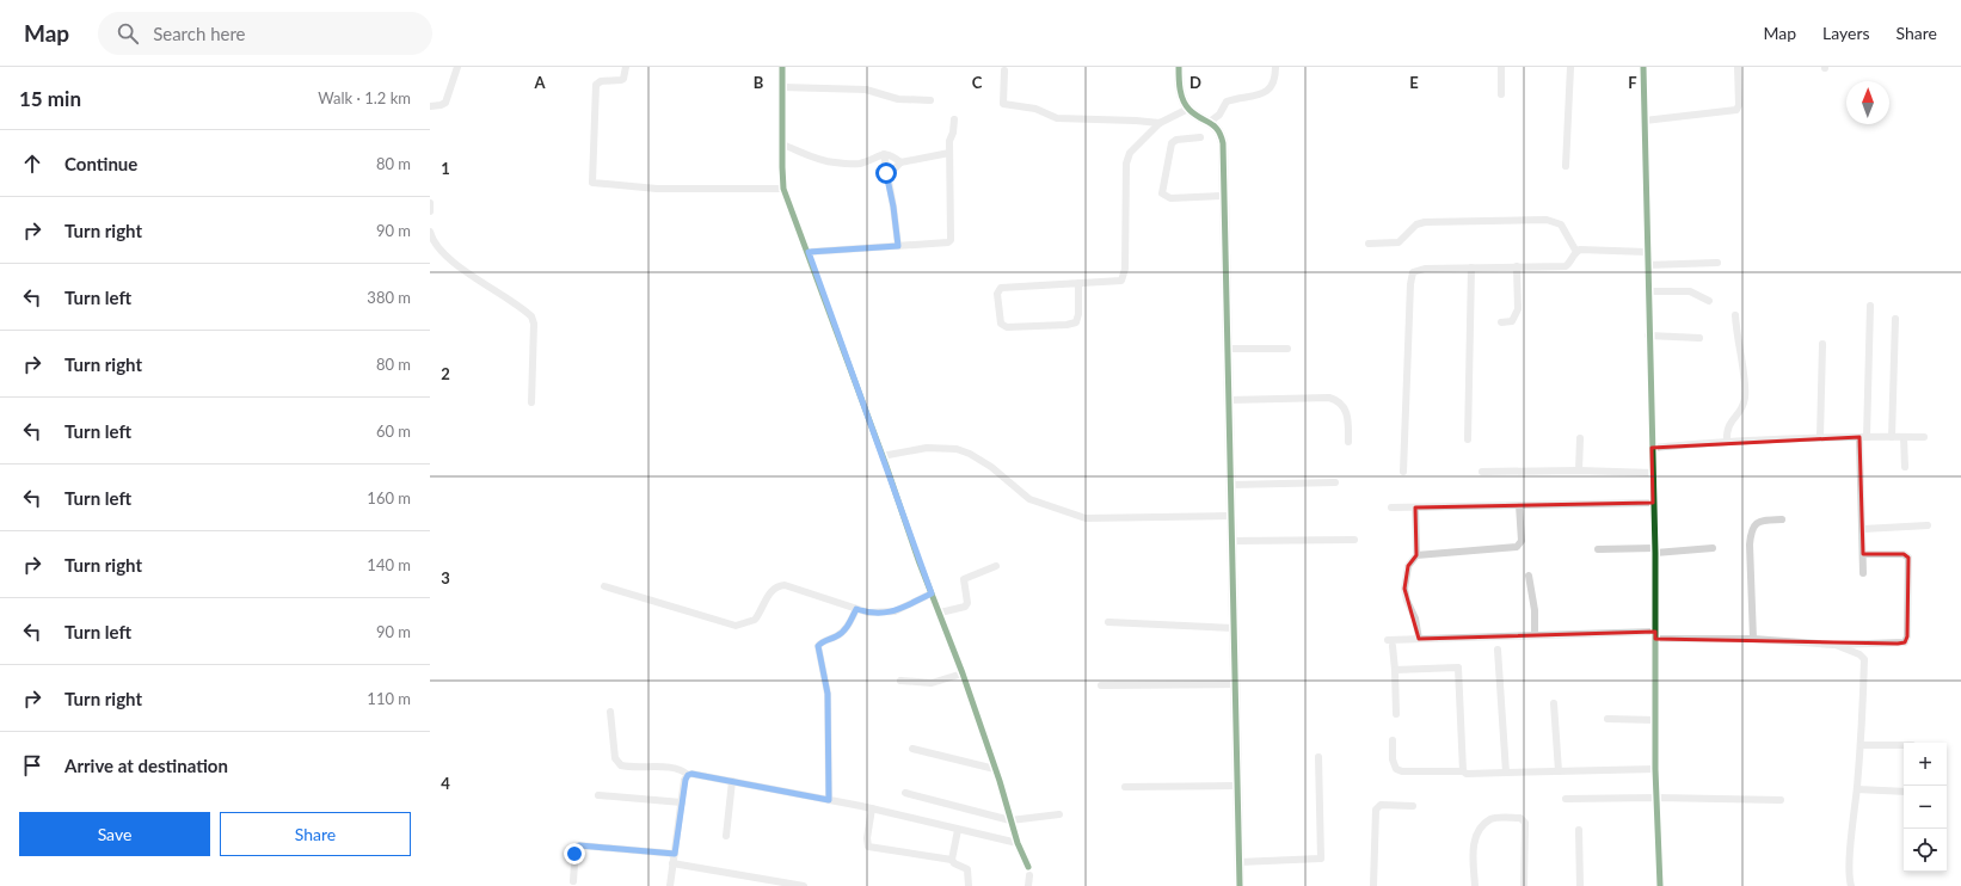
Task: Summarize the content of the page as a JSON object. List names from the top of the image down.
{
  "north": "top",
  "page": {
    "header": "Map",
    "search": "Search here",
    "nav": ["Map", "Layers", "Share"],
    "heading": ["15 min", "Walk · 1.2 km"],
    "list": [
      ["Continue", "80 m"],
      ["Turn right", "90 m"],
      ["Turn left", "380 m"],
      ["Turn right", "80 m"],
      ["Turn left", "60 m"],
      ["Turn left", "160 m"],
      ["Turn right", "140 m"],
      ["Turn left", "90 m"],
      ["Turn right", "110 m"],
      "Arrive at destination"
    ],
    "map_buttons": ["+", "−"],
    "buttons": ["Save", "Share"]
  },
  "grid": {
    "columns": [
      "A",
      "B",
      "C",
      "D",
      "E",
      "F"
    ],
    "rows": [
      "1",
      "2",
      "3",
      "4"
    ]
  }
}
